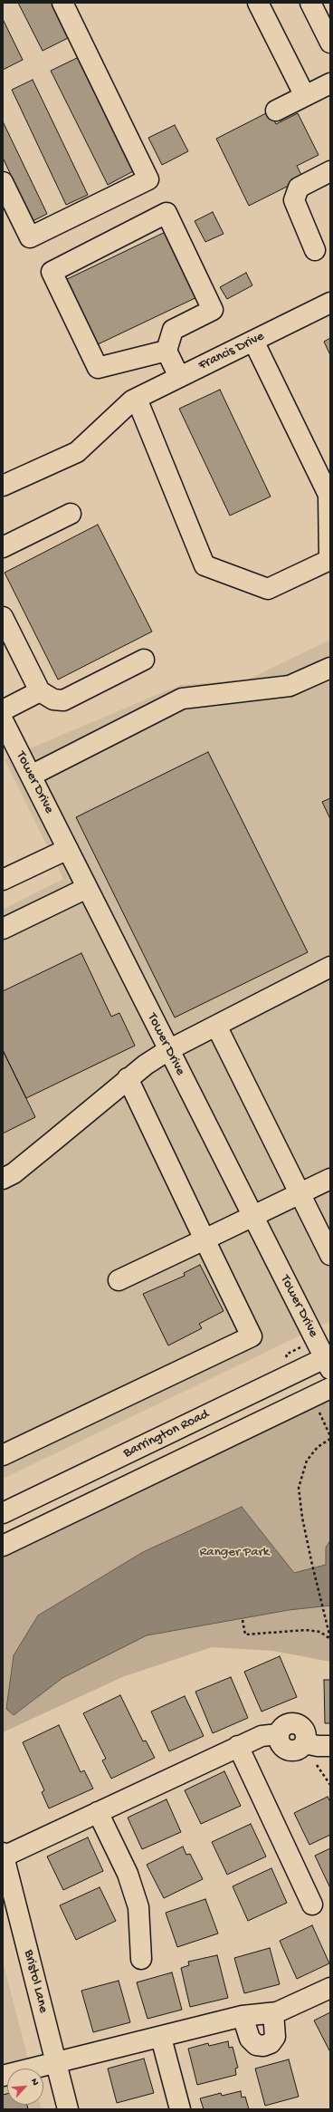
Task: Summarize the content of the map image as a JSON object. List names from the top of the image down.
{
  "streets": {
    "street": [
      "Francis Drive",
      "Tower Drive",
      "Barrington Road",
      "Bristol Lane"
    ]
  },
  "crossings": [
    ["Tower Drive", "Barrington Road"]
  ],
  "parks": ["Ranger Park"],
  "north": "top right"
}
